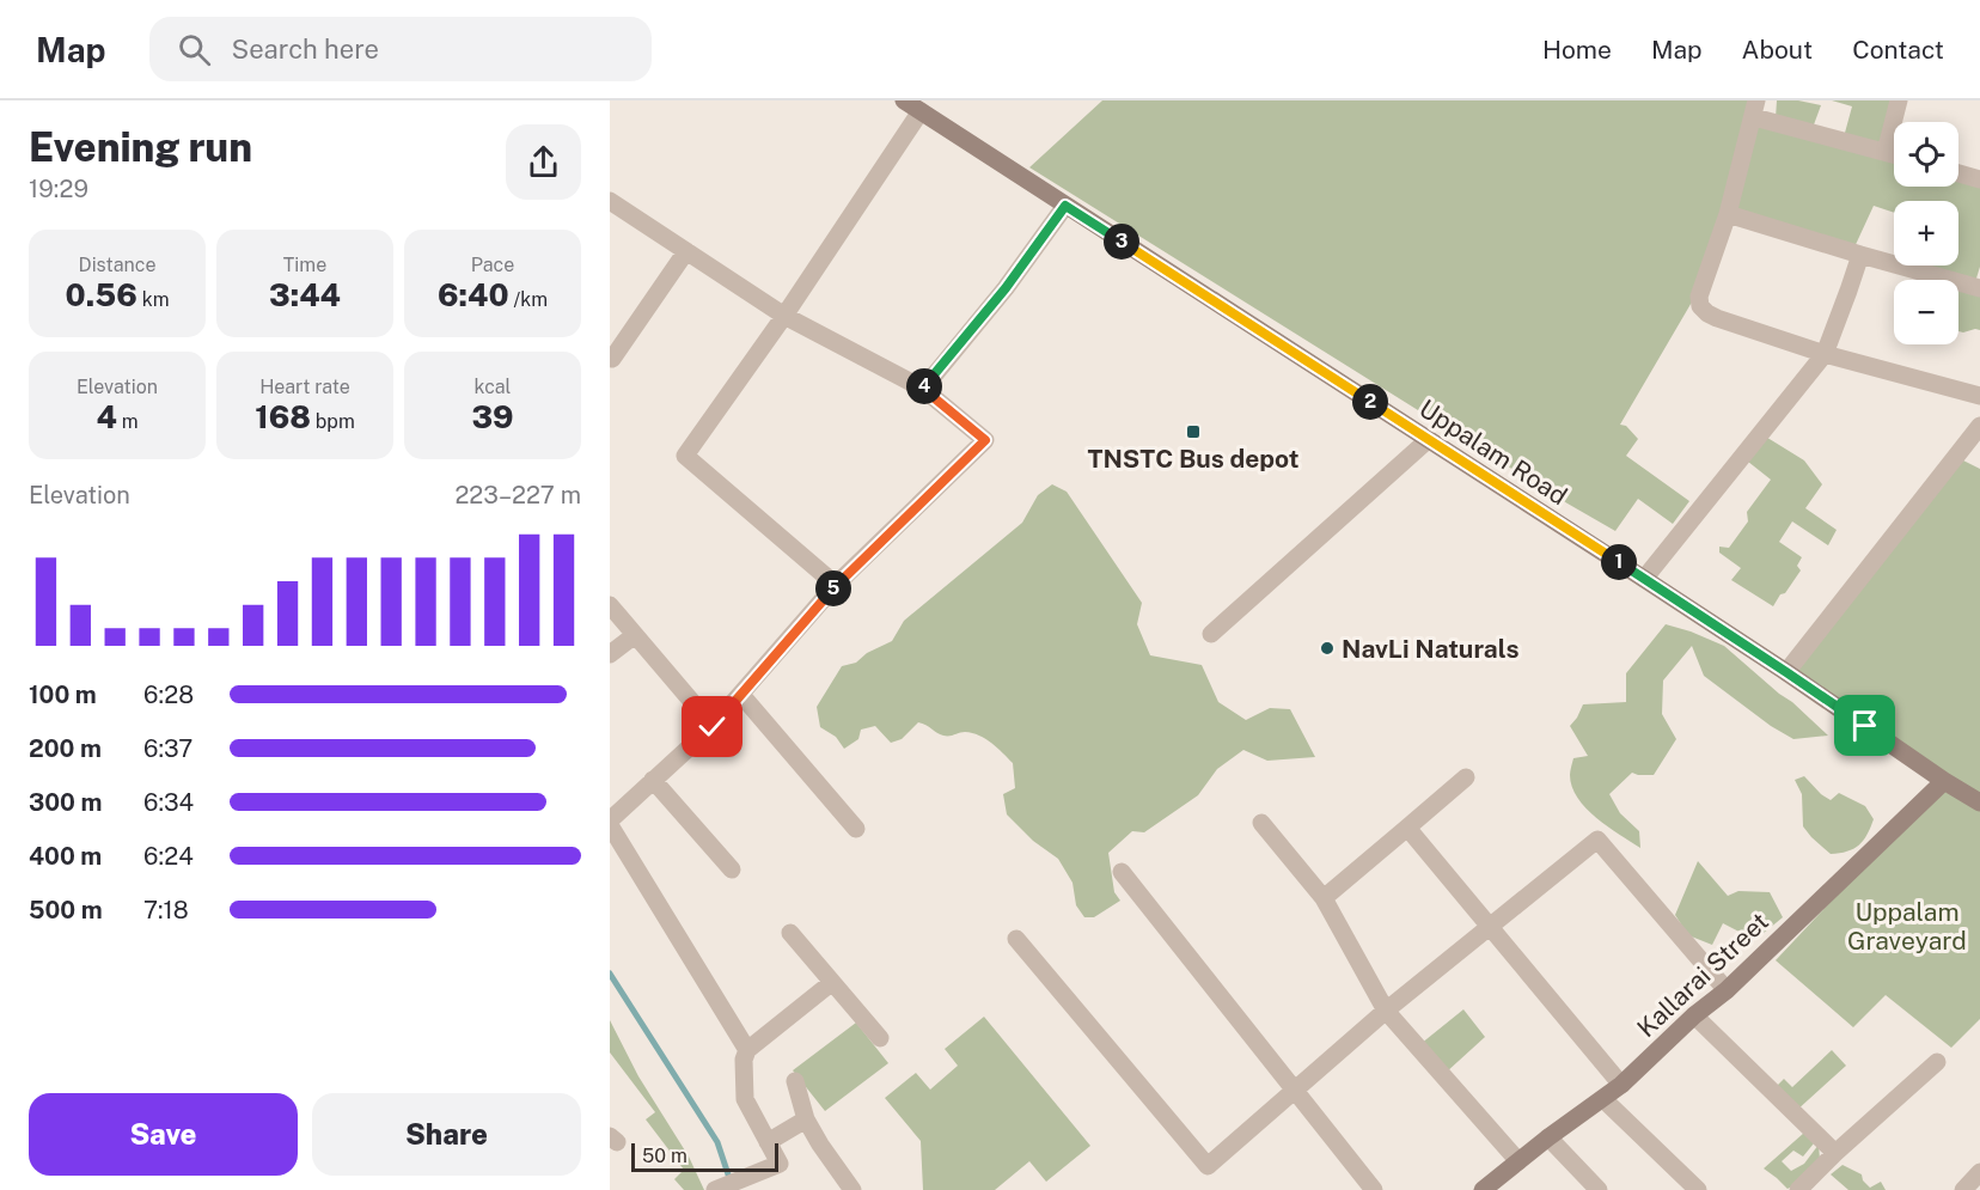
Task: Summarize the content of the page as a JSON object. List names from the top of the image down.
{
  "streets": {
    "main road": ["Uppalam Road", "Kallarai Street"]
  },
  "crossings": [
    ["Uppalam Road", "Kallarai Street"]
  ],
  "parks": ["Uppalam Graveyard"],
  "places": {
    "transit": ["TNSTC Bus depot"],
    "other": ["NavLi Naturals"]
  },
  "scale_bar": "50 m",
  "page": {
    "header": "Map",
    "search": "Search here",
    "nav": [
      "Home",
      "Map",
      "About",
      "Contact"
    ],
    "heading": ["Evening run", "19:29"],
    "map_buttons": ["+", "−"],
    "stats": [
      ["Distance", "0.56 km"],
      ["Time", "3:44"],
      ["Pace", "6:40 /km"],
      ["Elevation", "4 m"],
      ["Heart rate", "168 bpm"],
      ["kcal", "39"]
    ],
    "pins": [
      "3",
      "4",
      "2",
      "1",
      "5"
    ],
    "chart": ["Elevation", "223–227 m"],
    "list": [
      {
        "name": "100 m",
        "note": "6:28"
      },
      {
        "name": "200 m",
        "note": "6:37"
      },
      {
        "name": "300 m",
        "note": "6:34"
      },
      {
        "name": "400 m",
        "note": "6:24"
      },
      {
        "name": "500 m",
        "note": "7:18"
      }
    ],
    "buttons": ["Save", "Share"],
    "scale": "50 m"
  }
}
